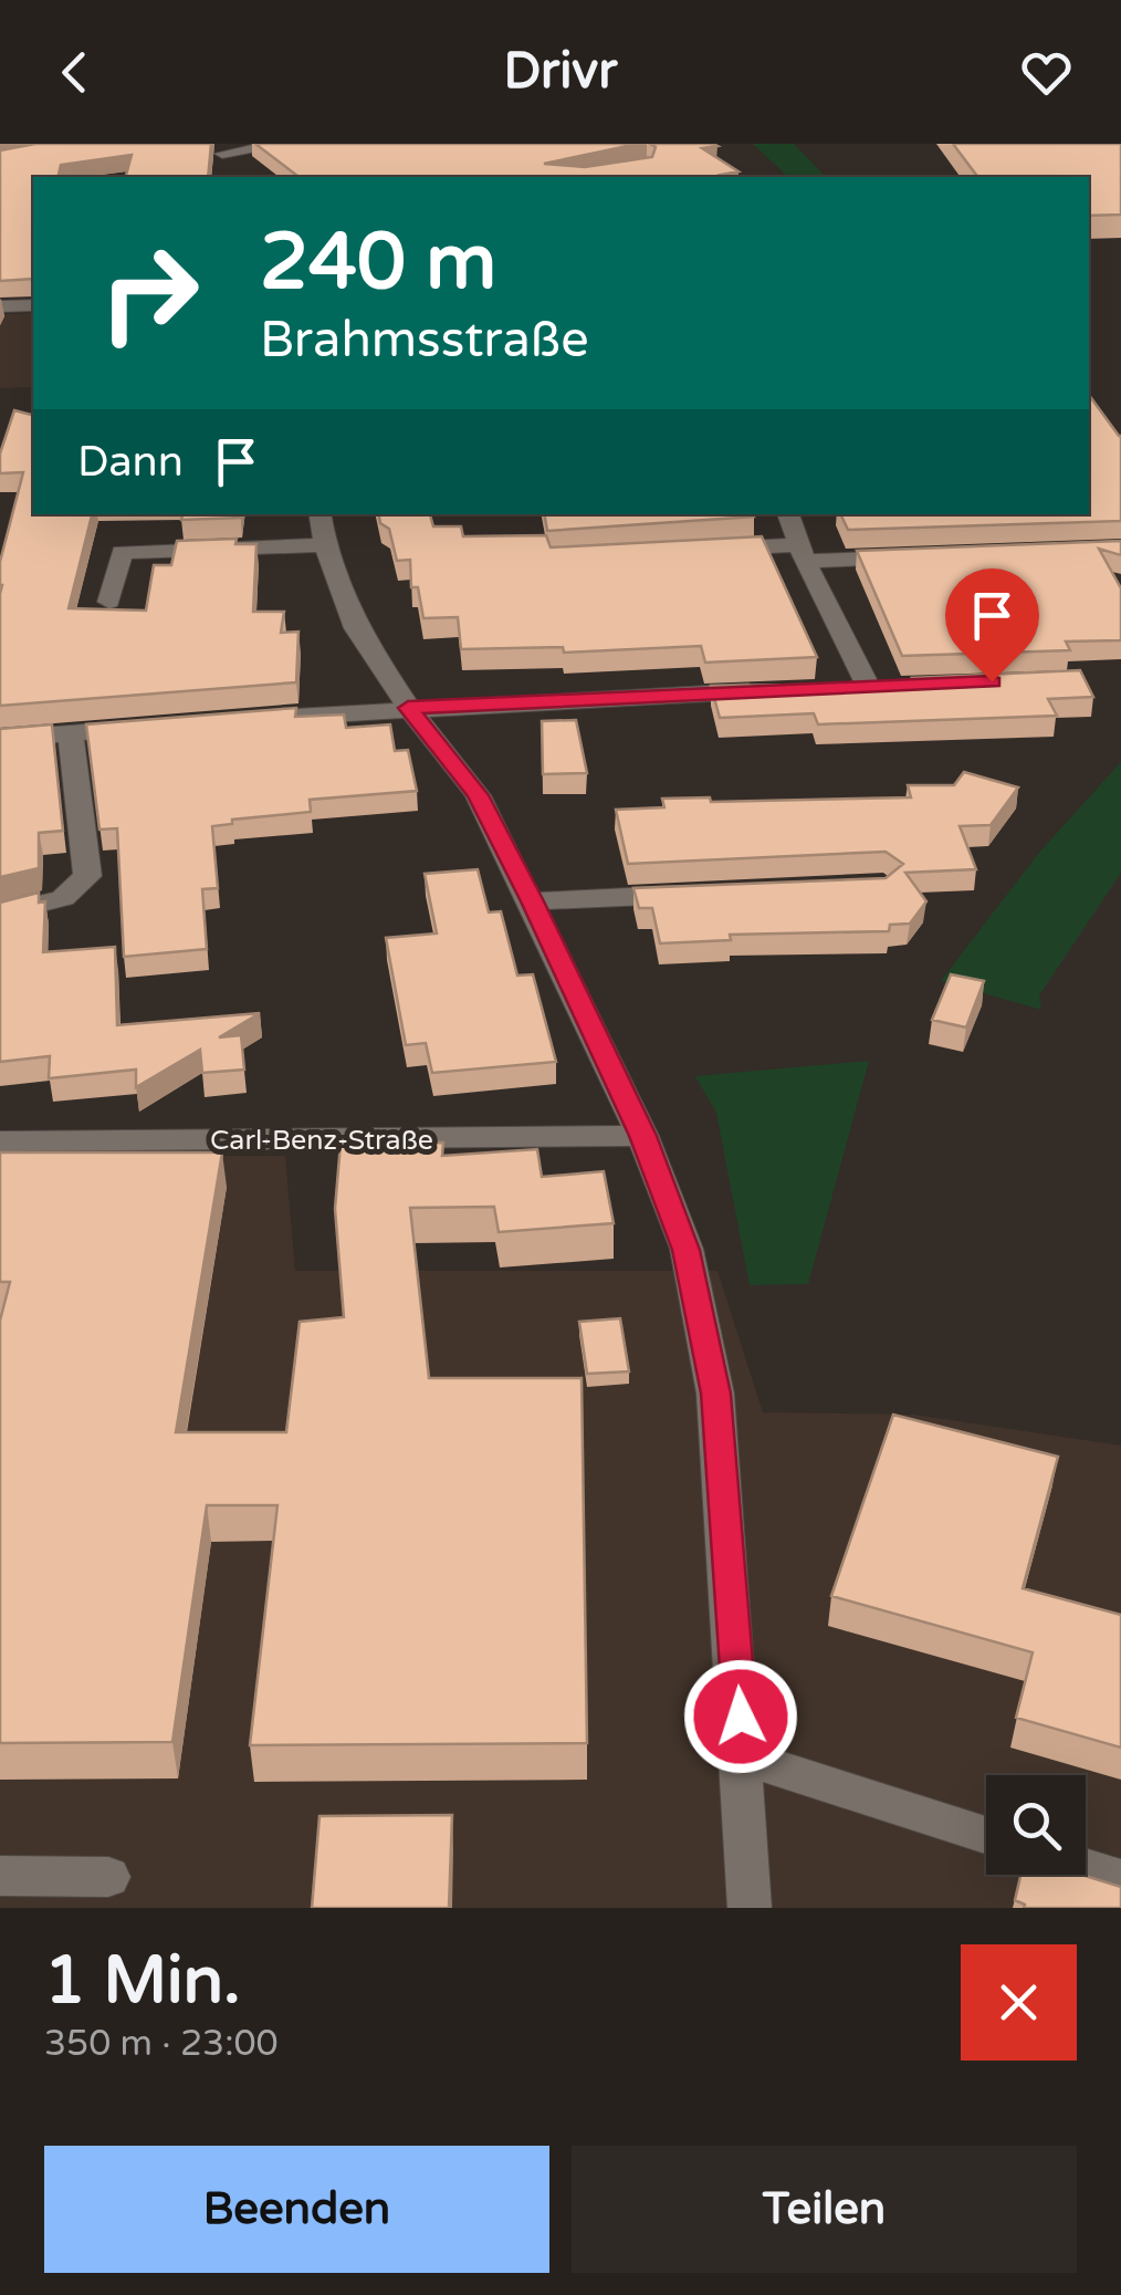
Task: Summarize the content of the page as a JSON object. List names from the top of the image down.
{
  "streets": {
    "street": ["Carl-Benz-Straße"]
  },
  "page": {
    "header": "Drivr",
    "turn": ["240 m", "Brahmsstraße"],
    "then": "Dann",
    "heading": ["1 Min.", "350 m · 23:00"],
    "buttons": ["Beenden", "Teilen"]
  }
}
